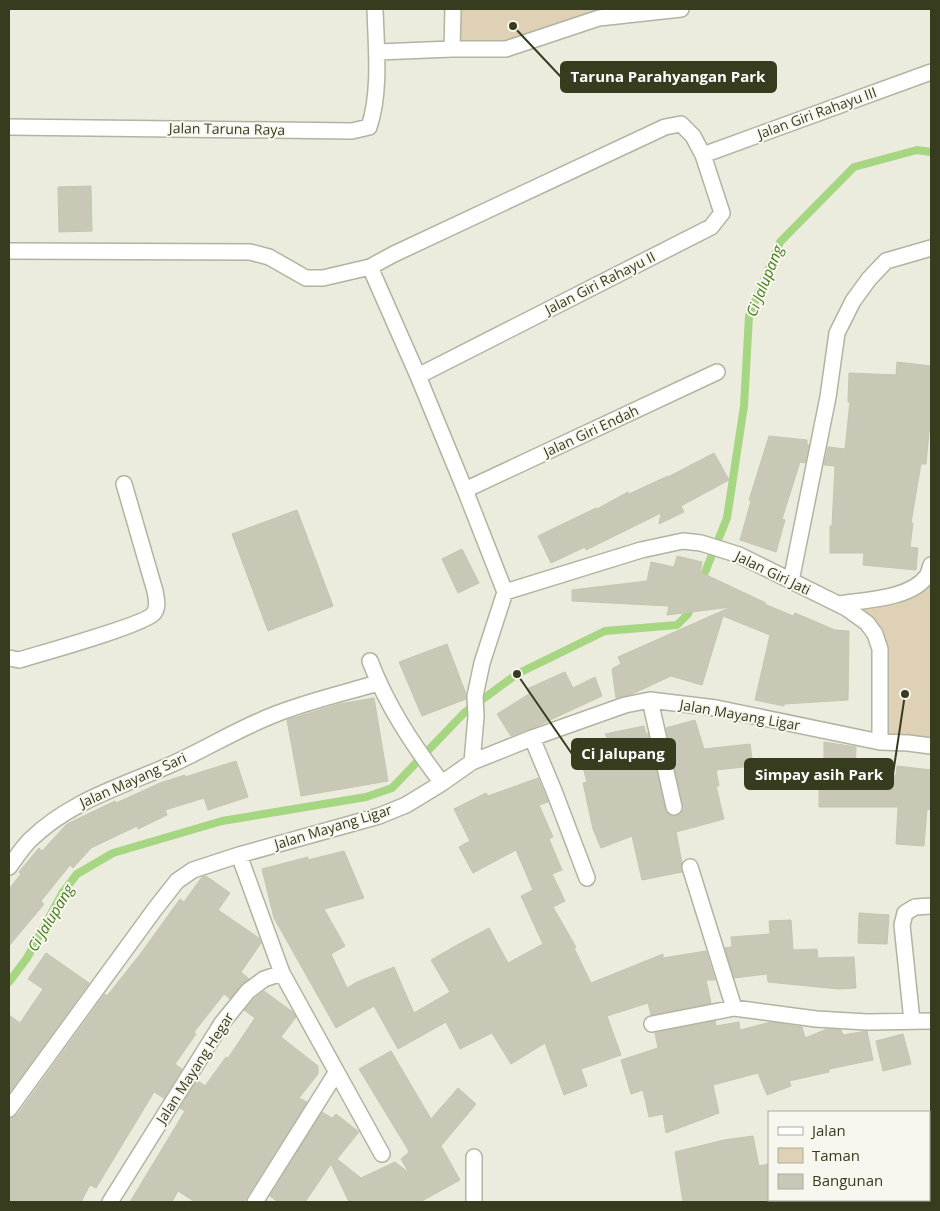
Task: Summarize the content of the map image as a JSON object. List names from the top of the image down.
{
  "streets": {
    "street": [
      "Jalan Giri Rahayu III",
      "Jalan Taruna Raya",
      "Jalan Giri Rahayu II",
      "Jalan Giri Endah",
      "Jalan Giri Jati",
      "Jalan Mayang Ligar",
      "Jalan Mayang Sari",
      "Jalan Mayang Hegar"
    ]
  },
  "crossings": [
    ["Jalan Giri Rahayu III", "Jalan Giri Rahayu II"],
    ["Jalan Giri Jati", "Jalan Mayang Ligar"]
  ],
  "water": ["Ci Jalupang"],
  "places": ["Taruna Parahyangan Park", "Ci Jalupang", "Simpay asih Park"],
  "legend": ["Jalan", "Taman", "Bangunan"]
}
